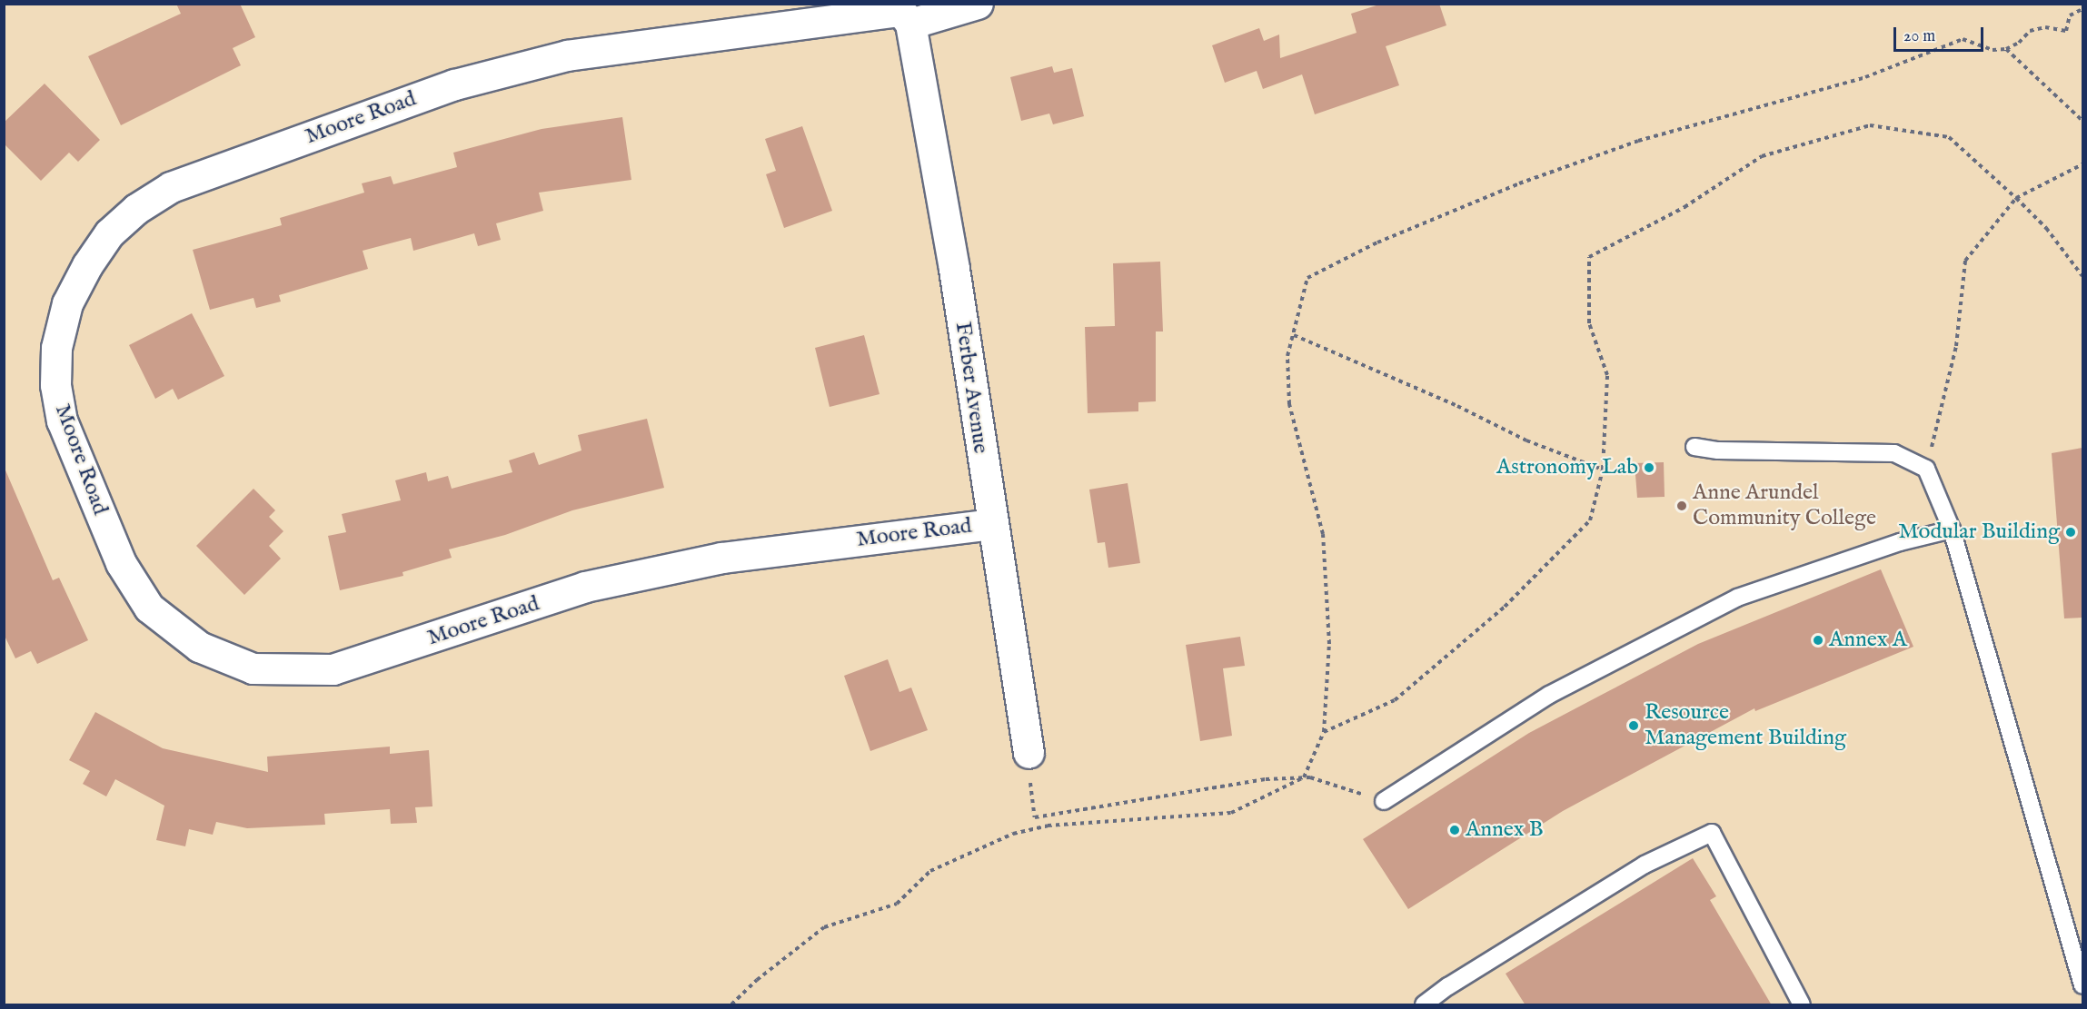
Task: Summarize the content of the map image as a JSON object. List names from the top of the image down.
{
  "streets": {
    "street": ["Moore Road", "Ferber Avenue"]
  },
  "crossings": [
    ["Moore Road", "Ferber Avenue"]
  ],
  "places": [
    "Astronomy Lab",
    "Anne Arundel Community College",
    "Modular Building",
    "Annex A",
    "Resource Management Building",
    "Annex B"
  ],
  "scale_bar": "20 m"
}
